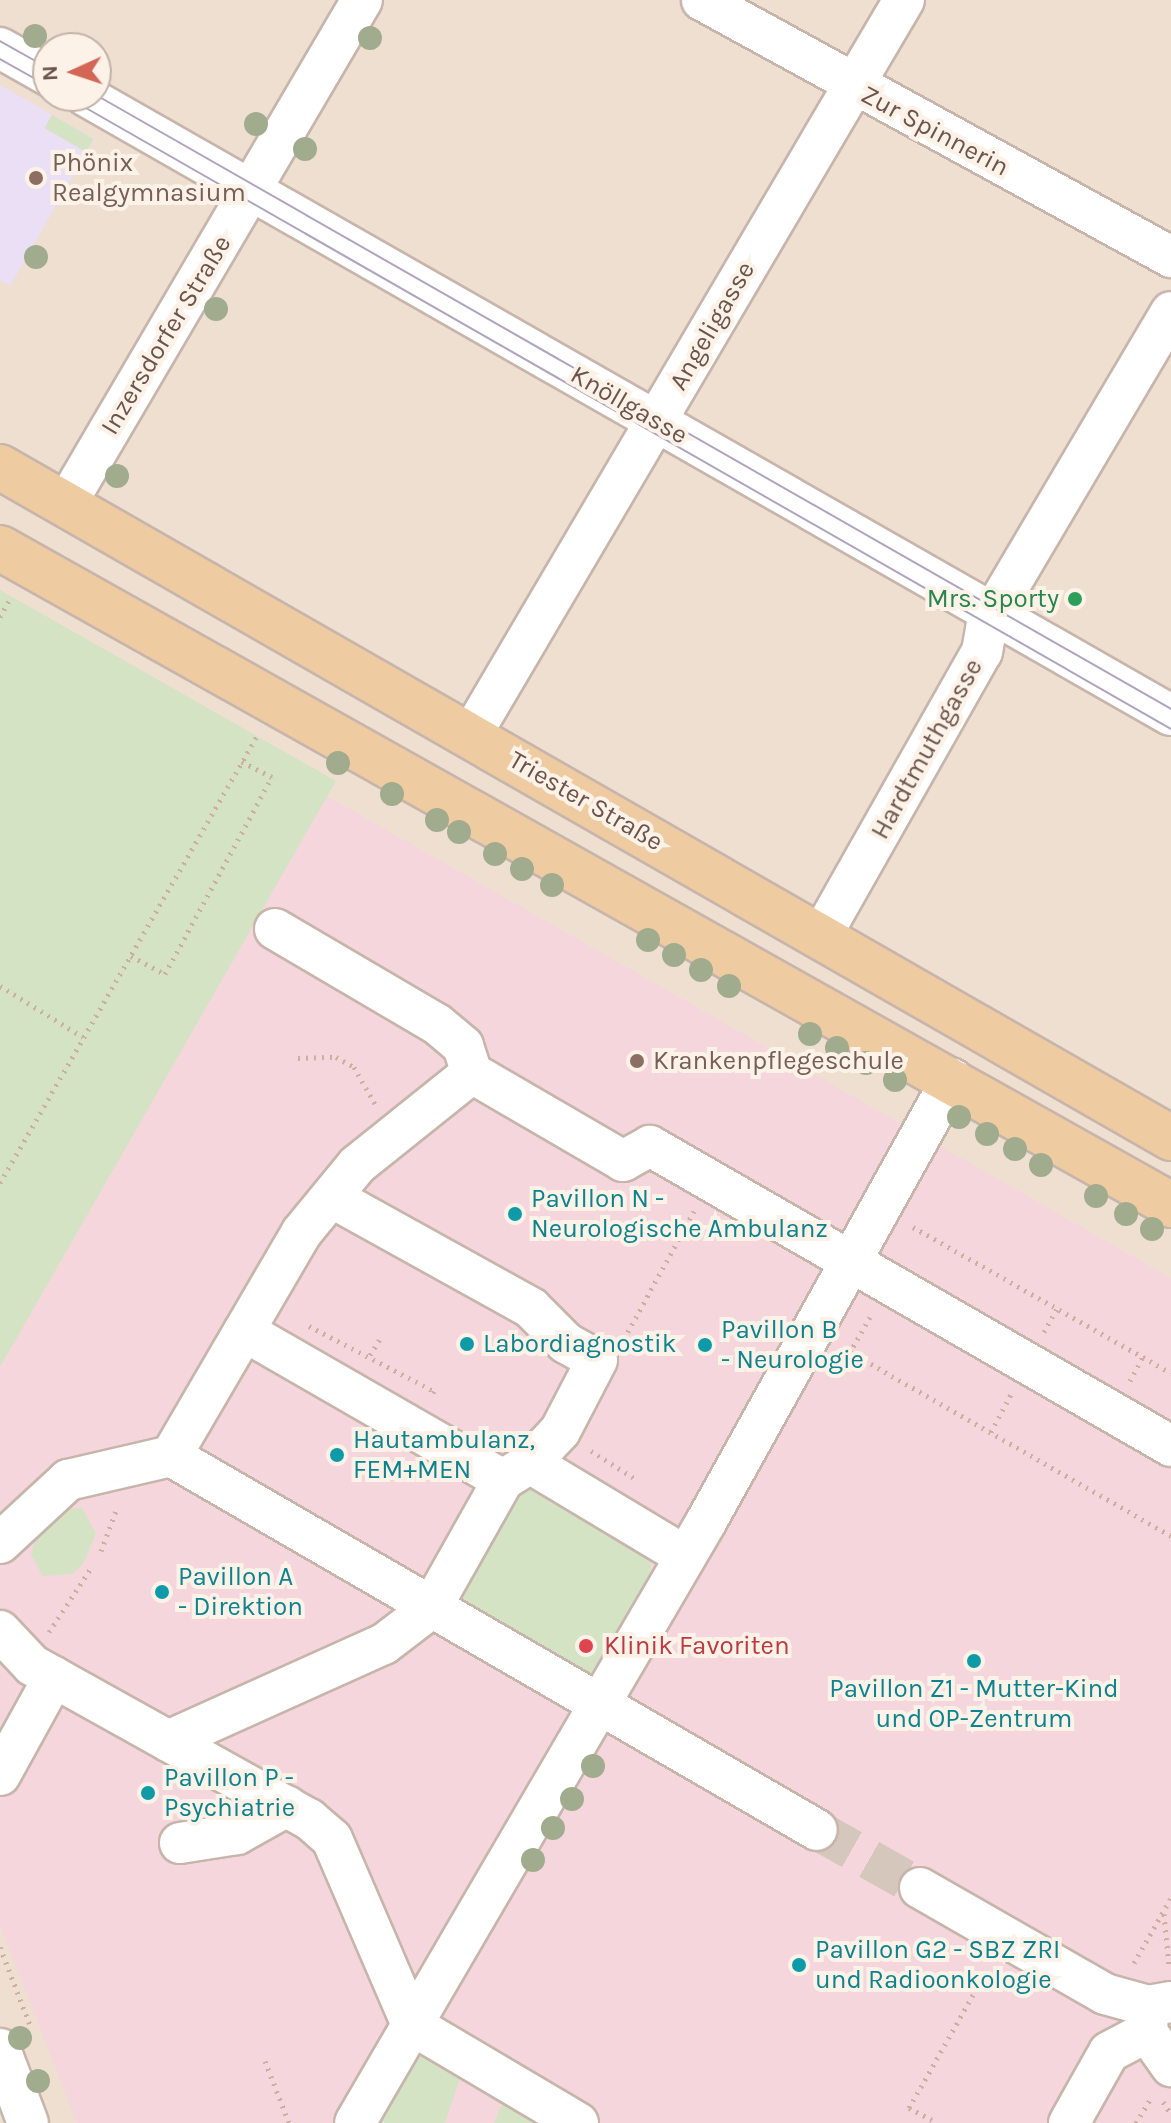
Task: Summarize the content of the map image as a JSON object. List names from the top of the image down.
{
  "streets": {
    "main road": ["Triester Straße"],
    "street": [
      "Zur Spinnerin",
      "Angeligasse",
      "Inzersdorfer Straße",
      "Knöllgasse",
      "Hardtmuthgasse"
    ]
  },
  "crossings": [
    ["Zur Spinnerin", "Angeligasse"],
    ["Angeligasse", "Knöllgasse"],
    ["Angeligasse", "Triester Straße"],
    ["Inzersdorfer Straße", "Knöllgasse"],
    ["Inzersdorfer Straße", "Triester Straße"],
    ["Knöllgasse", "Hardtmuthgasse"],
    ["Hardtmuthgasse", "Triester Straße"]
  ],
  "places": [
    "Phönix Realgymnasium",
    "Mrs. Sporty",
    "Krankenpflegeschule",
    "Pavillon N - Neurologische Ambulanz",
    "Labordiagnostik",
    "Pavillon B - Neurologie",
    "Hautambulanz, FEM+MEN",
    "Pavillon A - Direktion",
    "Klinik Favoriten",
    "Pavillon Z1 - Mutter-Kind und OP-Zentrum",
    "Pavillon P - Psychiatrie",
    "Pavillon G2 - SBZ ZRI und Radioonkologie"
  ],
  "north": "left"
}
